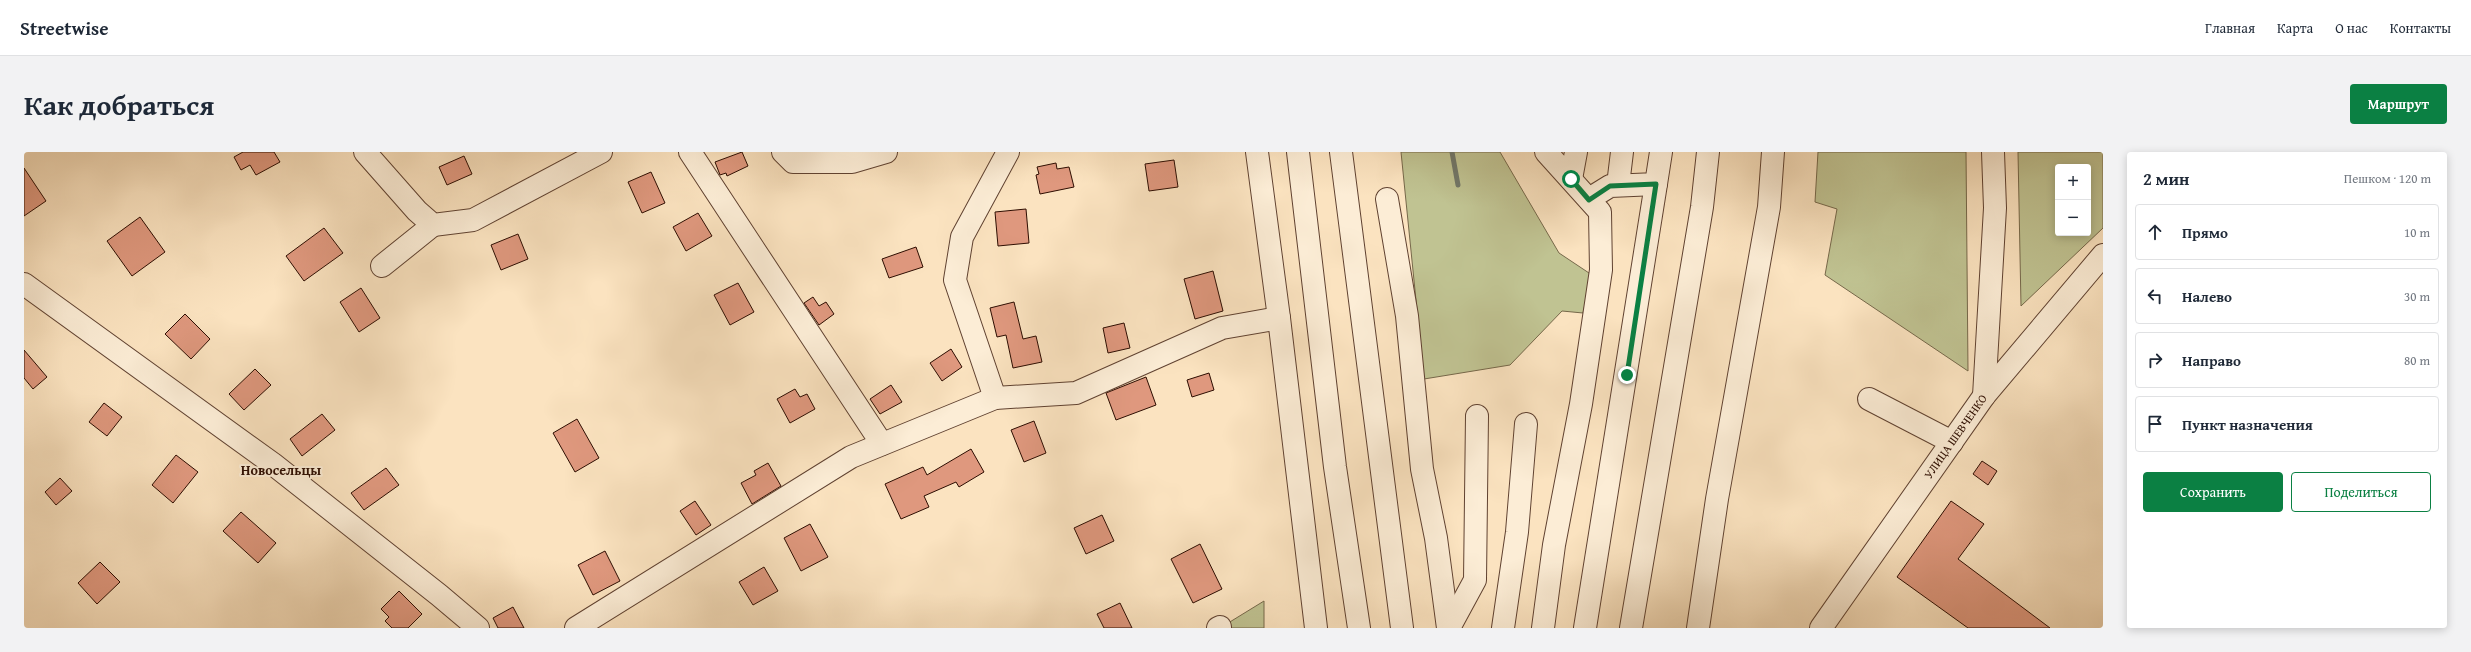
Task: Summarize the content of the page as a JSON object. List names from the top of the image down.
{
  "streets": {
    "street": ["УЛИЦА ШЕВЧЕНКО"]
  },
  "districts": ["Новосельцы"],
  "page": {
    "header": "Streetwise",
    "nav": [
      "Главная",
      "Карта",
      "О нас",
      "Контакты"
    ],
    "title": "Как добраться",
    "buttons": [
      "Маршрут",
      ["Сохранить", "Поделиться"]
    ],
    "heading": ["2 мин", "Пешком · 120 m"],
    "map_buttons": ["+", "−"],
    "list": [
      ["Прямо", "10 m"],
      ["Налево", "30 m"],
      ["Направо", "80 m"],
      "Пункт назначения"
    ]
  }
}
